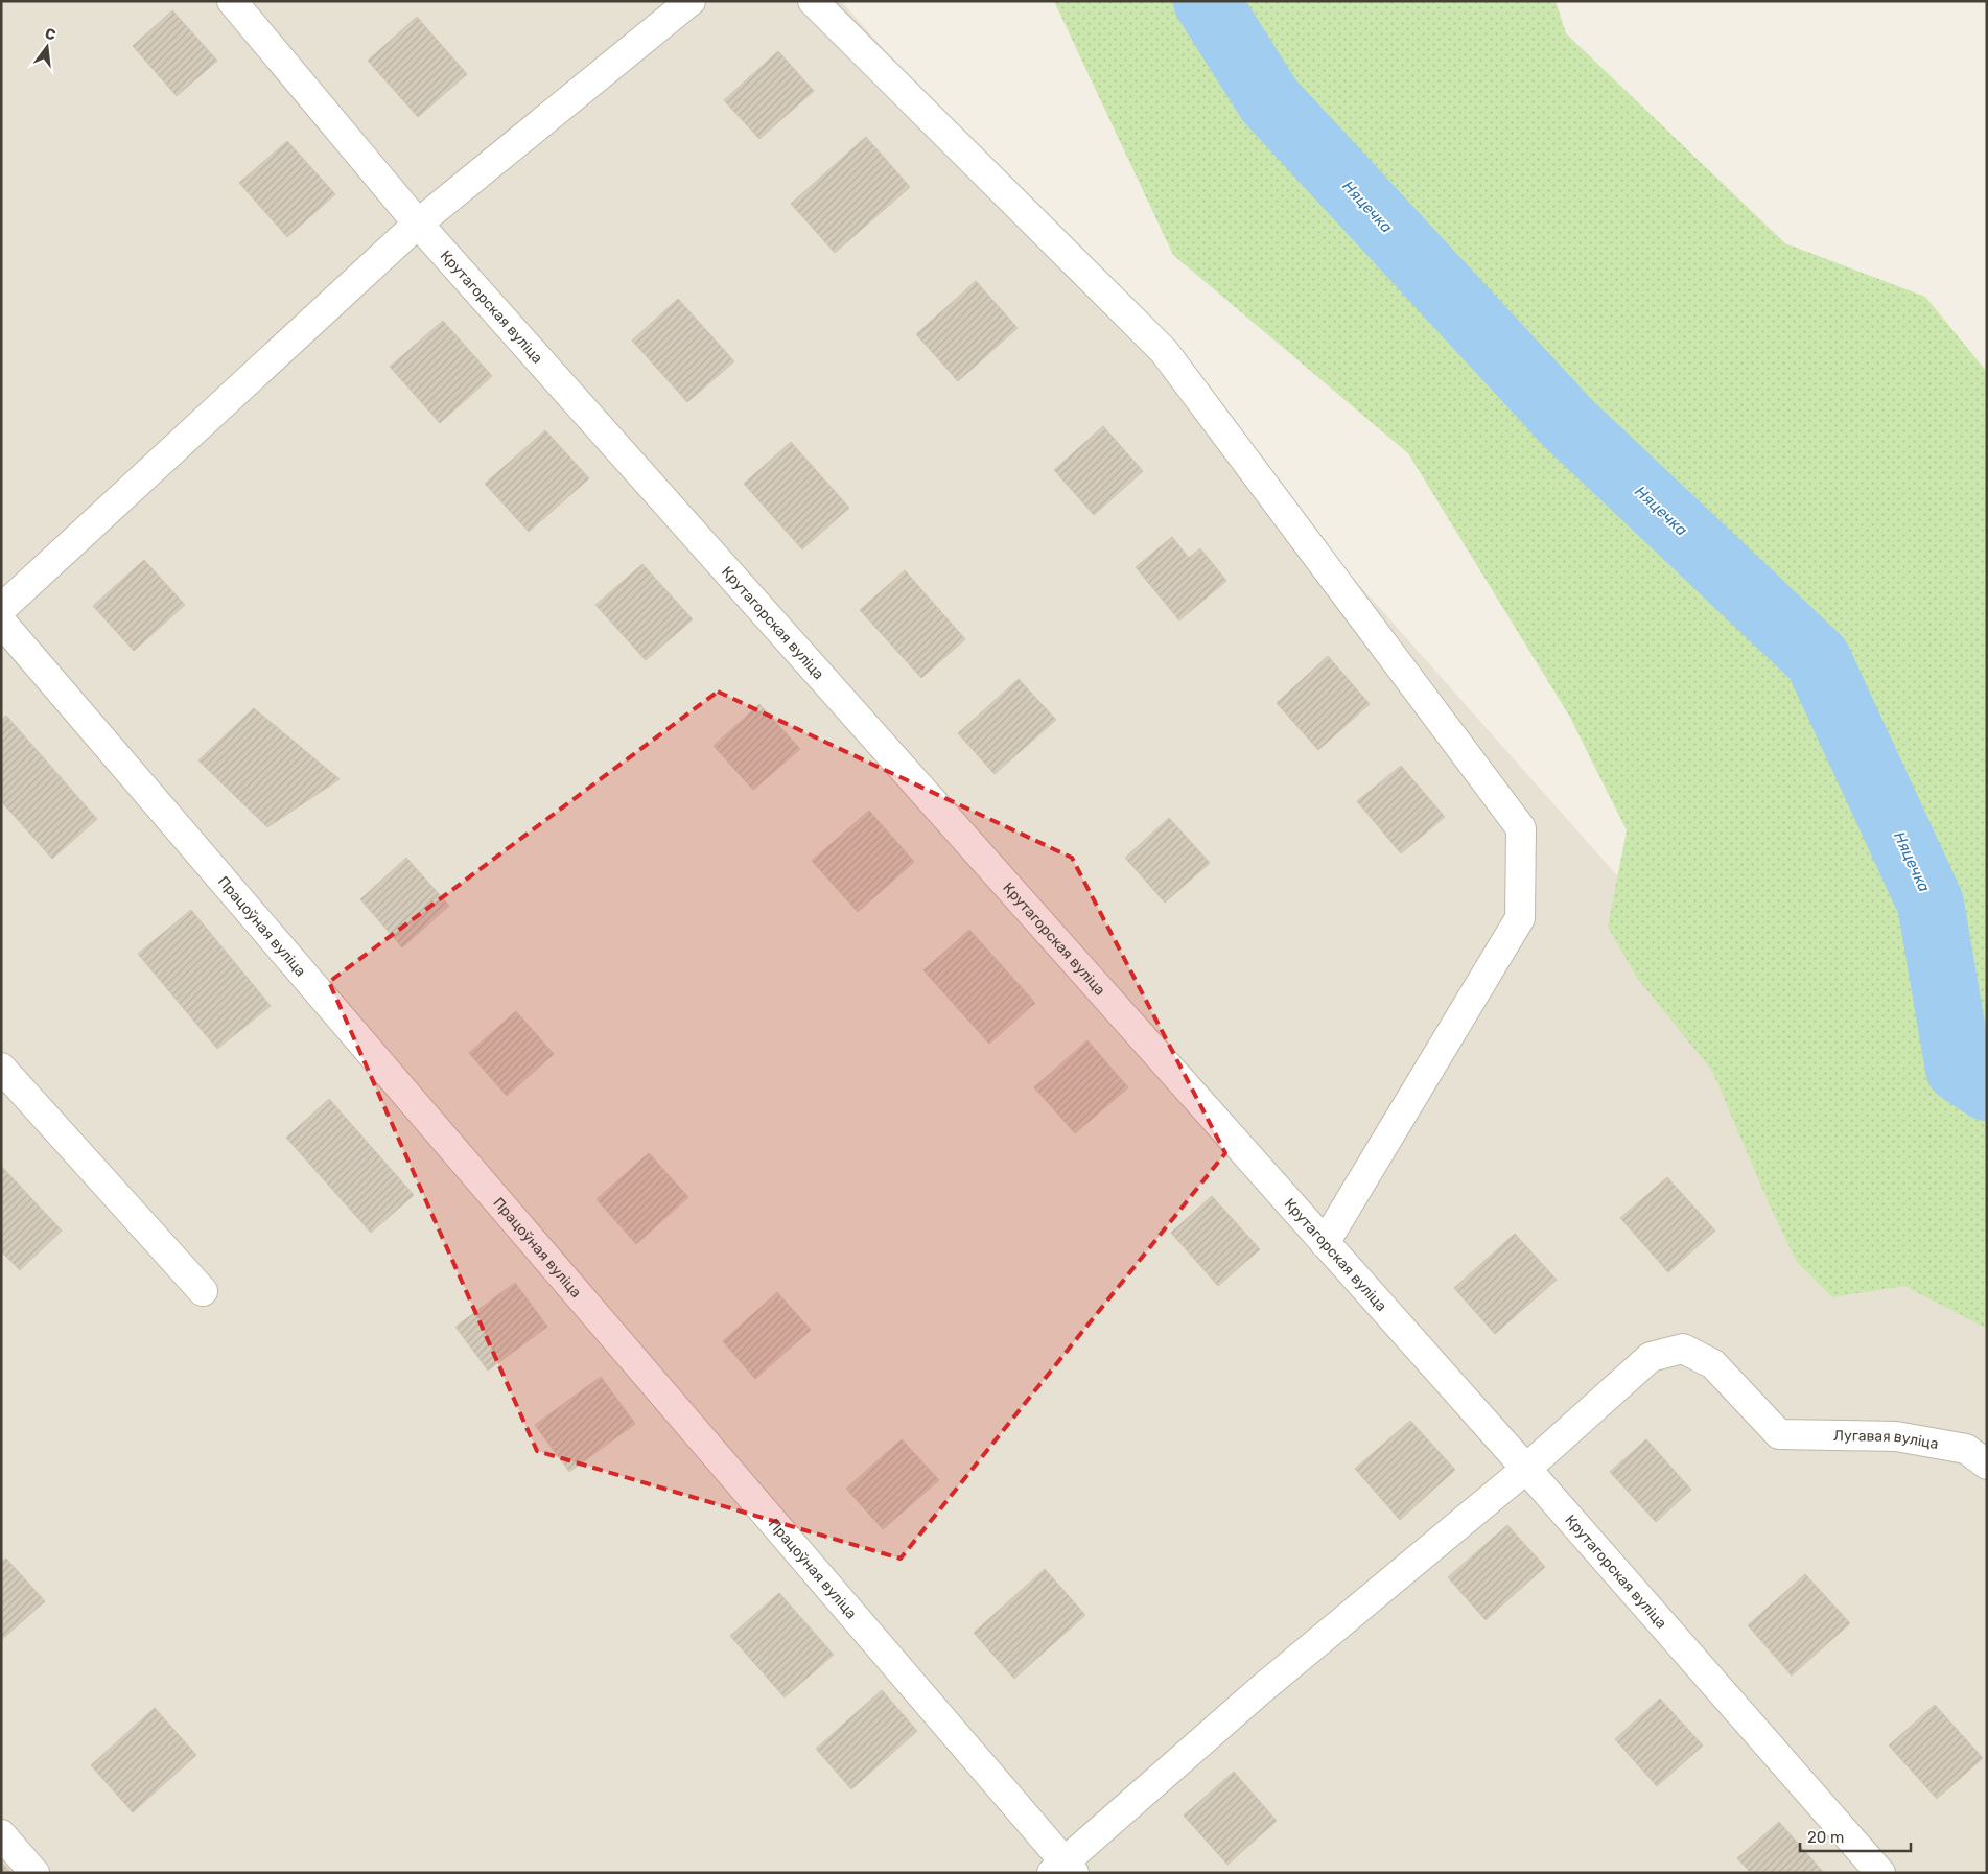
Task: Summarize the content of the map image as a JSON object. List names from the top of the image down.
{
  "streets": {
    "street": ["Крутагорская вуліца", "Працоўная вуліца", "Лугавая вуліца"]
  },
  "crossings": [
    ["Крутагорская вуліца", "Лугавая вуліца"]
  ],
  "water": ["Няцечка"],
  "scale_bar": "20 m",
  "north": "top"
}
